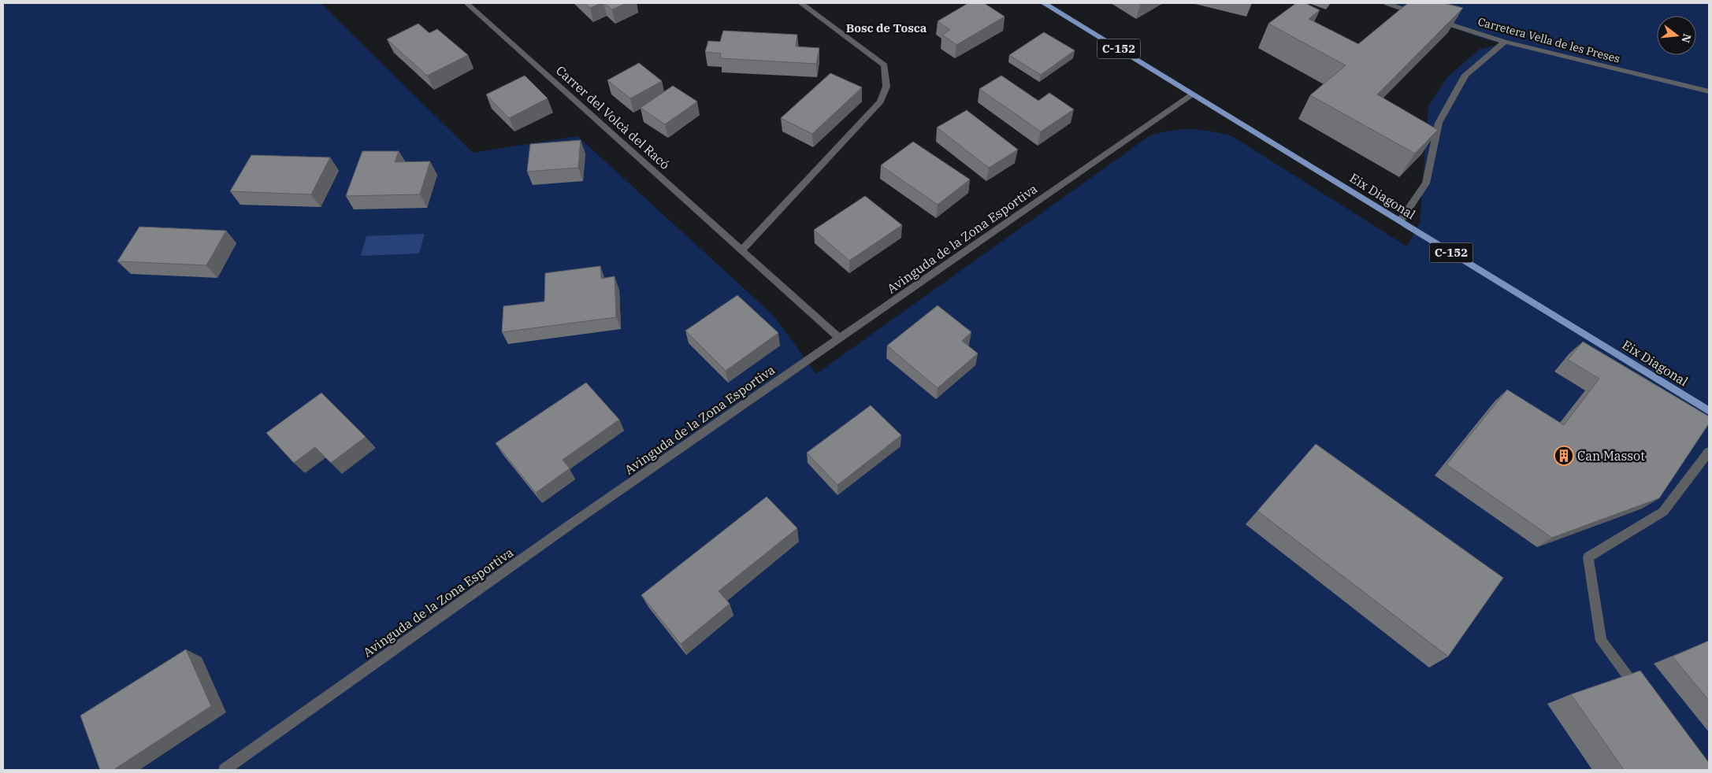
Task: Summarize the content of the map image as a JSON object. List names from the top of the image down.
{
  "streets": {
    "main road": ["C-152", "Eix Diagonal"],
    "street": ["Carretera Vella de les Preses", "Carrer del Volcà del Racó", "Avinguda de la Zona Esportiva"]
  },
  "crossings": [
    ["Carrer del Volcà del Racó", "Avinguda de la Zona Esportiva"],
    ["Eix Diagonal", "Avinguda de la Zona Esportiva"]
  ],
  "districts": ["Bosc de Tosca"],
  "places": {
    "building": ["Can Massot"]
  },
  "north": "right"
}
